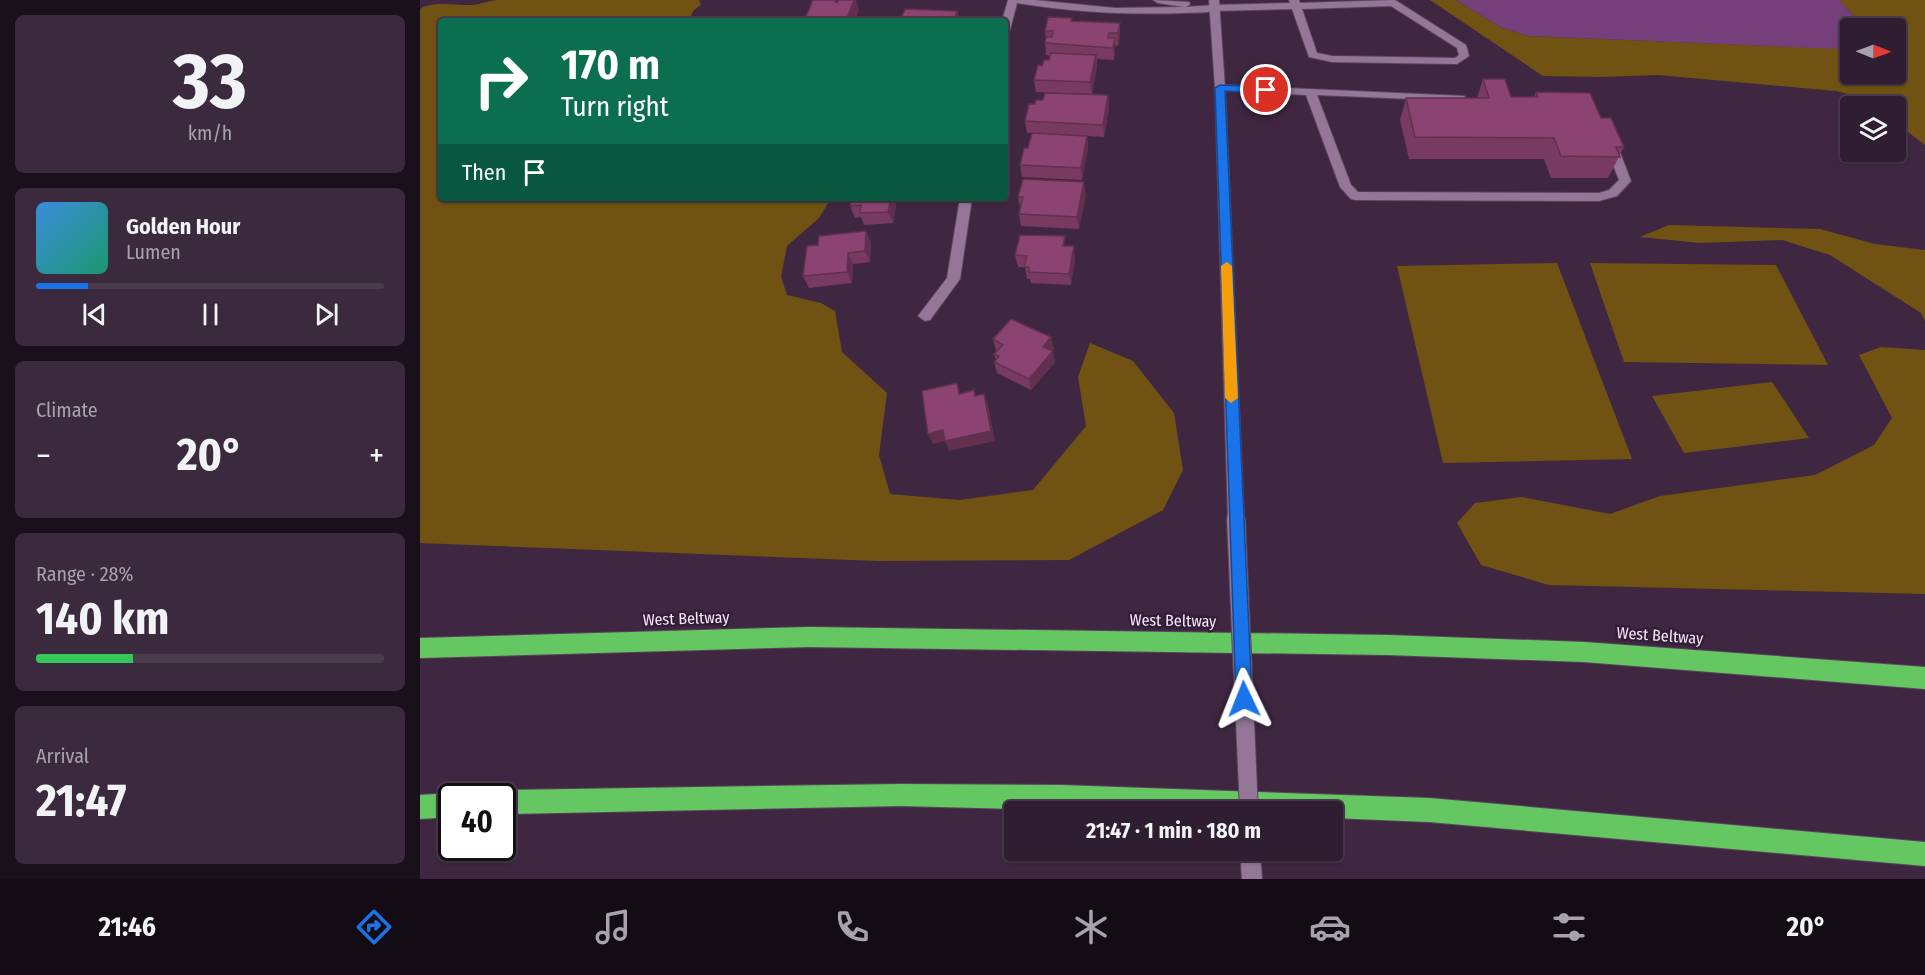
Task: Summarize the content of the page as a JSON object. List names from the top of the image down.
{
  "streets": {
    "highway": ["West Beltway"]
  },
  "north": "right",
  "page": {
    "tile": [
      ["33", "km/h"],
      "Climate",
      ["Range · 28%", "140 km"],
      ["Arrival", "21:47"]
    ],
    "turn": ["170 m", "Turn right"],
    "then": "Then",
    "song": ["Golden Hour", "Lumen"],
    "heat": ["−", "20°", "+"],
    "limit": "40",
    "trip": "21:47 · 1 min · 180 m",
    "tabs": ["21:46", "20°"]
  }
}
